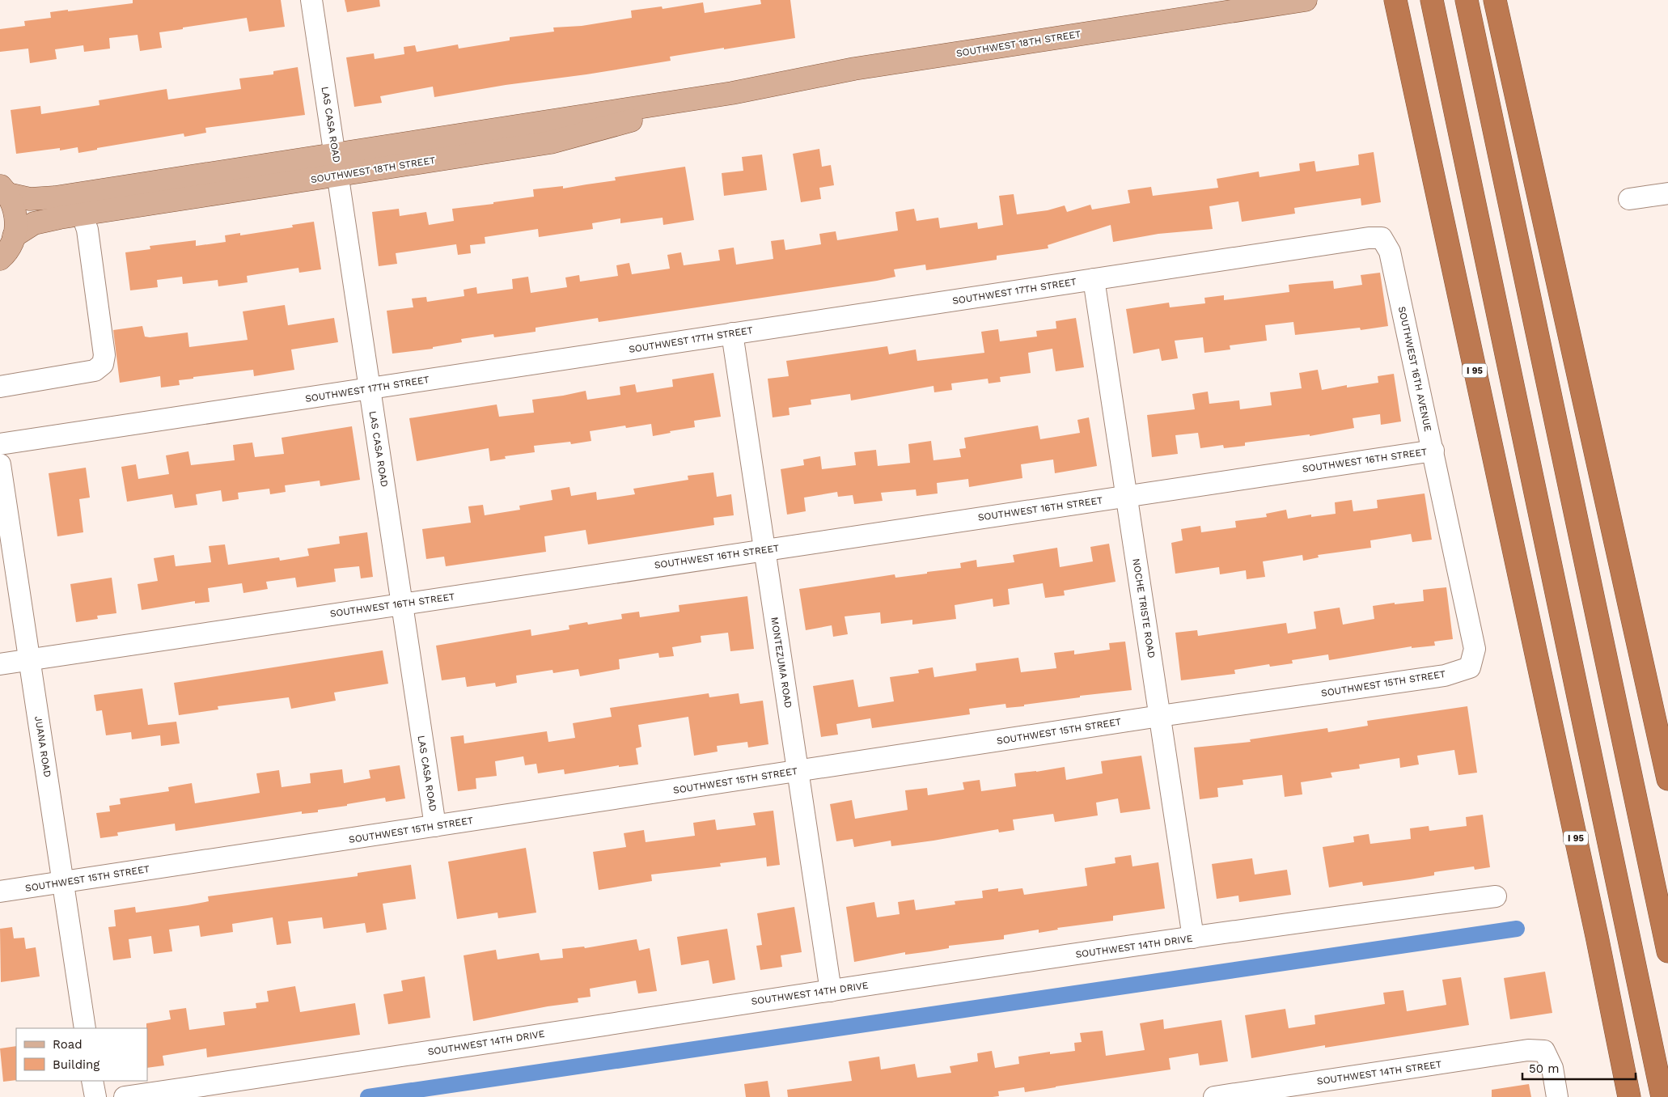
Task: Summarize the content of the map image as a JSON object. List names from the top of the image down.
{
  "streets": {
    "highway": ["I 95"],
    "main road": ["SOUTHWEST 18TH STREET"],
    "street": [
      "LAS CASA ROAD",
      "SOUTHWEST 17TH STREET",
      "SOUTHWEST 16TH AVENUE",
      "SOUTHWEST 16TH STREET",
      "NOCHE TRISTE ROAD",
      "MONTEZUMA ROAD",
      "SOUTHWEST 15TH STREET",
      "JUANA ROAD",
      "SOUTHWEST 14TH DRIVE",
      "SOUTHWEST 14TH STREET"
    ]
  },
  "crossings": [
    ["SOUTHWEST 18TH STREET", "LAS CASA ROAD"],
    ["LAS CASA ROAD", "SOUTHWEST 17TH STREET"],
    ["LAS CASA ROAD", "SOUTHWEST 16TH STREET"],
    ["LAS CASA ROAD", "SOUTHWEST 15TH STREET"],
    ["SOUTHWEST 17TH STREET", "SOUTHWEST 16TH AVENUE"],
    ["SOUTHWEST 17TH STREET", "NOCHE TRISTE ROAD"],
    ["SOUTHWEST 17TH STREET", "MONTEZUMA ROAD"],
    ["SOUTHWEST 16TH AVENUE", "SOUTHWEST 16TH STREET"],
    ["SOUTHWEST 16TH AVENUE", "SOUTHWEST 15TH STREET"],
    ["SOUTHWEST 16TH STREET", "NOCHE TRISTE ROAD"],
    ["SOUTHWEST 16TH STREET", "MONTEZUMA ROAD"],
    ["SOUTHWEST 16TH STREET", "JUANA ROAD"],
    ["NOCHE TRISTE ROAD", "SOUTHWEST 15TH STREET"],
    ["NOCHE TRISTE ROAD", "SOUTHWEST 14TH DRIVE"],
    ["MONTEZUMA ROAD", "SOUTHWEST 15TH STREET"],
    ["MONTEZUMA ROAD", "SOUTHWEST 14TH DRIVE"],
    ["SOUTHWEST 15TH STREET", "JUANA ROAD"]
  ],
  "legend": ["Road", "Building"],
  "scale_bar": "50 m"
}
